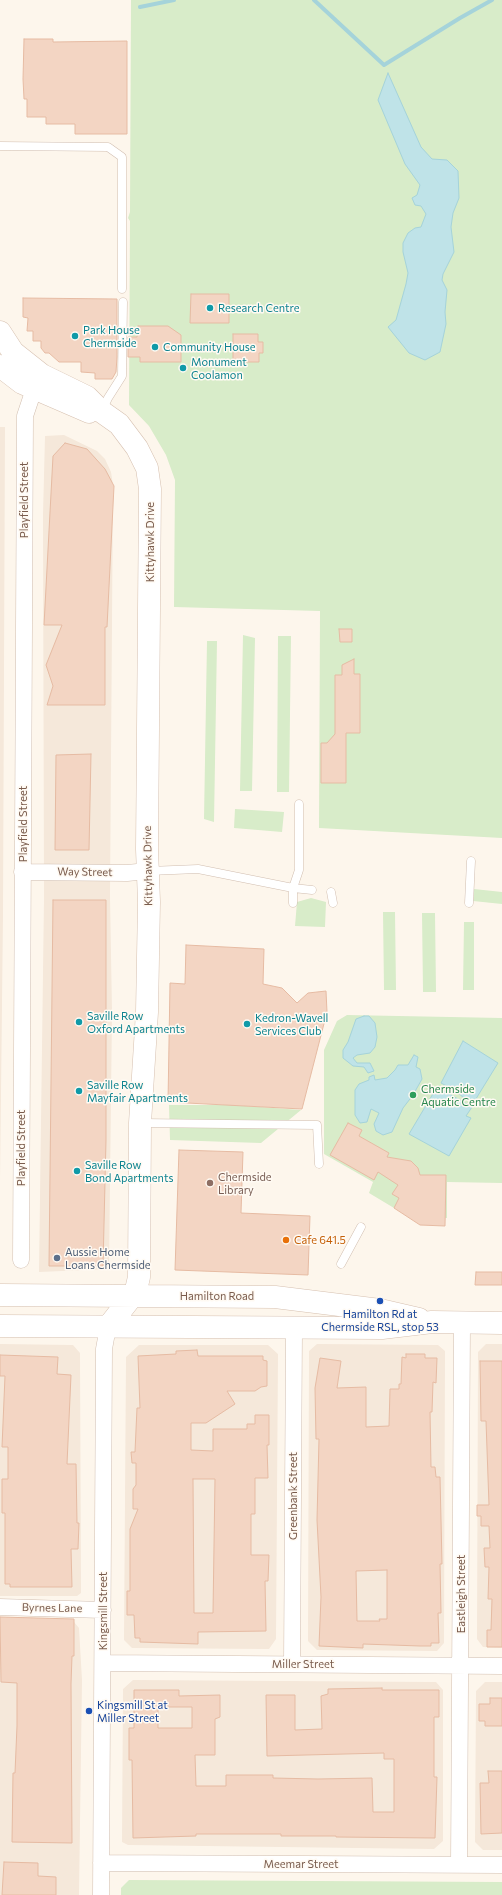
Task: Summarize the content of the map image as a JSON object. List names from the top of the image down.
{
  "streets": {
    "street": [
      "Playfield Street",
      "Kittyhawk Drive",
      "Way Street",
      "Hamilton Road",
      "Greenbank Street",
      "Eastleigh Street",
      "Byrnes Lane",
      "Kingsmill Street",
      "Miller Street",
      "Meemar Street"
    ]
  },
  "crossings": [
    ["Playfield Street", "Way Street"],
    ["Kittyhawk Drive", "Way Street"],
    ["Kittyhawk Drive", "Hamilton Road"],
    ["Kittyhawk Drive", "Kingsmill Street"],
    ["Hamilton Road", "Greenbank Street"],
    ["Hamilton Road", "Eastleigh Street"],
    ["Hamilton Road", "Kingsmill Street"],
    ["Greenbank Street", "Miller Street"],
    ["Eastleigh Street", "Miller Street"],
    ["Eastleigh Street", "Meemar Street"],
    ["Byrnes Lane", "Kingsmill Street"],
    ["Kingsmill Street", "Miller Street"],
    ["Kingsmill Street", "Meemar Street"]
  ],
  "places": [
    "Research Centre",
    "Park House Chermside",
    "Community House",
    "Monument Coolamon",
    "Saville Row Oxford Apartments",
    "Kedron-Wavell Services Club",
    "Saville Row Mayfair Apartments",
    "Chermside Aquatic Centre",
    "Saville Row Bond Apartments",
    "Chermside Library",
    "Cafe 641.5",
    "Aussie Home Loans Chermside",
    "Hamilton Rd at Chermside RSL, stop 53",
    "Kingsmill St at Miller Street"
  ]
}
